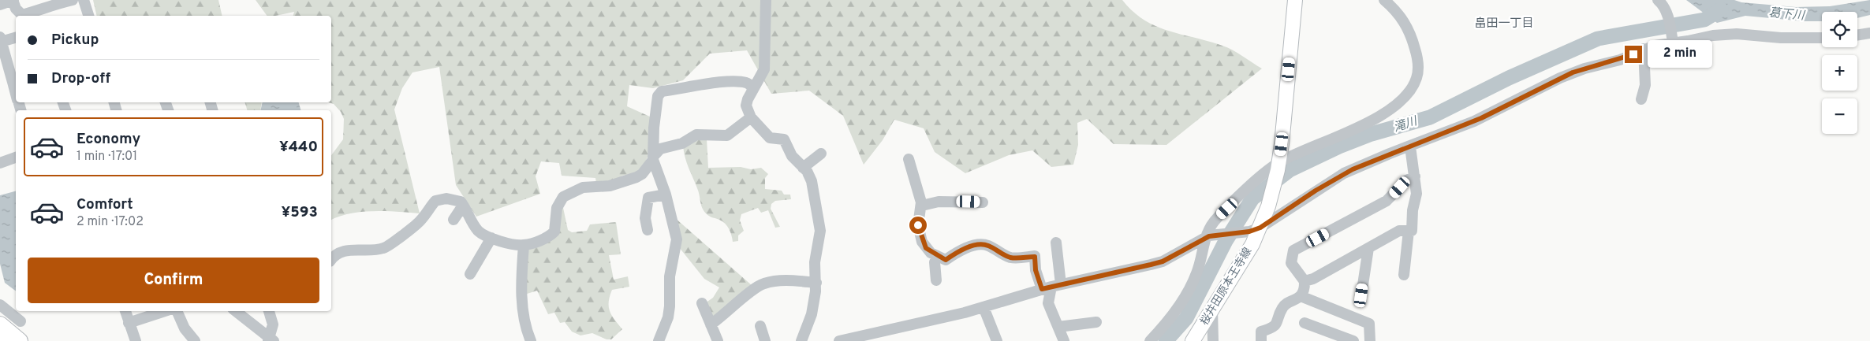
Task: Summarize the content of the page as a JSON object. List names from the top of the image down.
{
  "streets": {
    "main road": ["桜井田原本王寺線"]
  },
  "districts": ["畠田一丁目"],
  "water": ["葛下川", "滝川"],
  "page": {
    "map_buttons": ["+", "−"],
    "banner": ["Pickup", "Drop-off"],
    "bubble": "2 min",
    "list": [
      {
        "name": "Economy",
        "note": "1 min · 17:01",
        "value": "¥440"
      },
      {
        "name": "Comfort",
        "note": "2 min · 17:02",
        "value": "¥593"
      }
    ],
    "buttons": "Confirm"
  }
}
